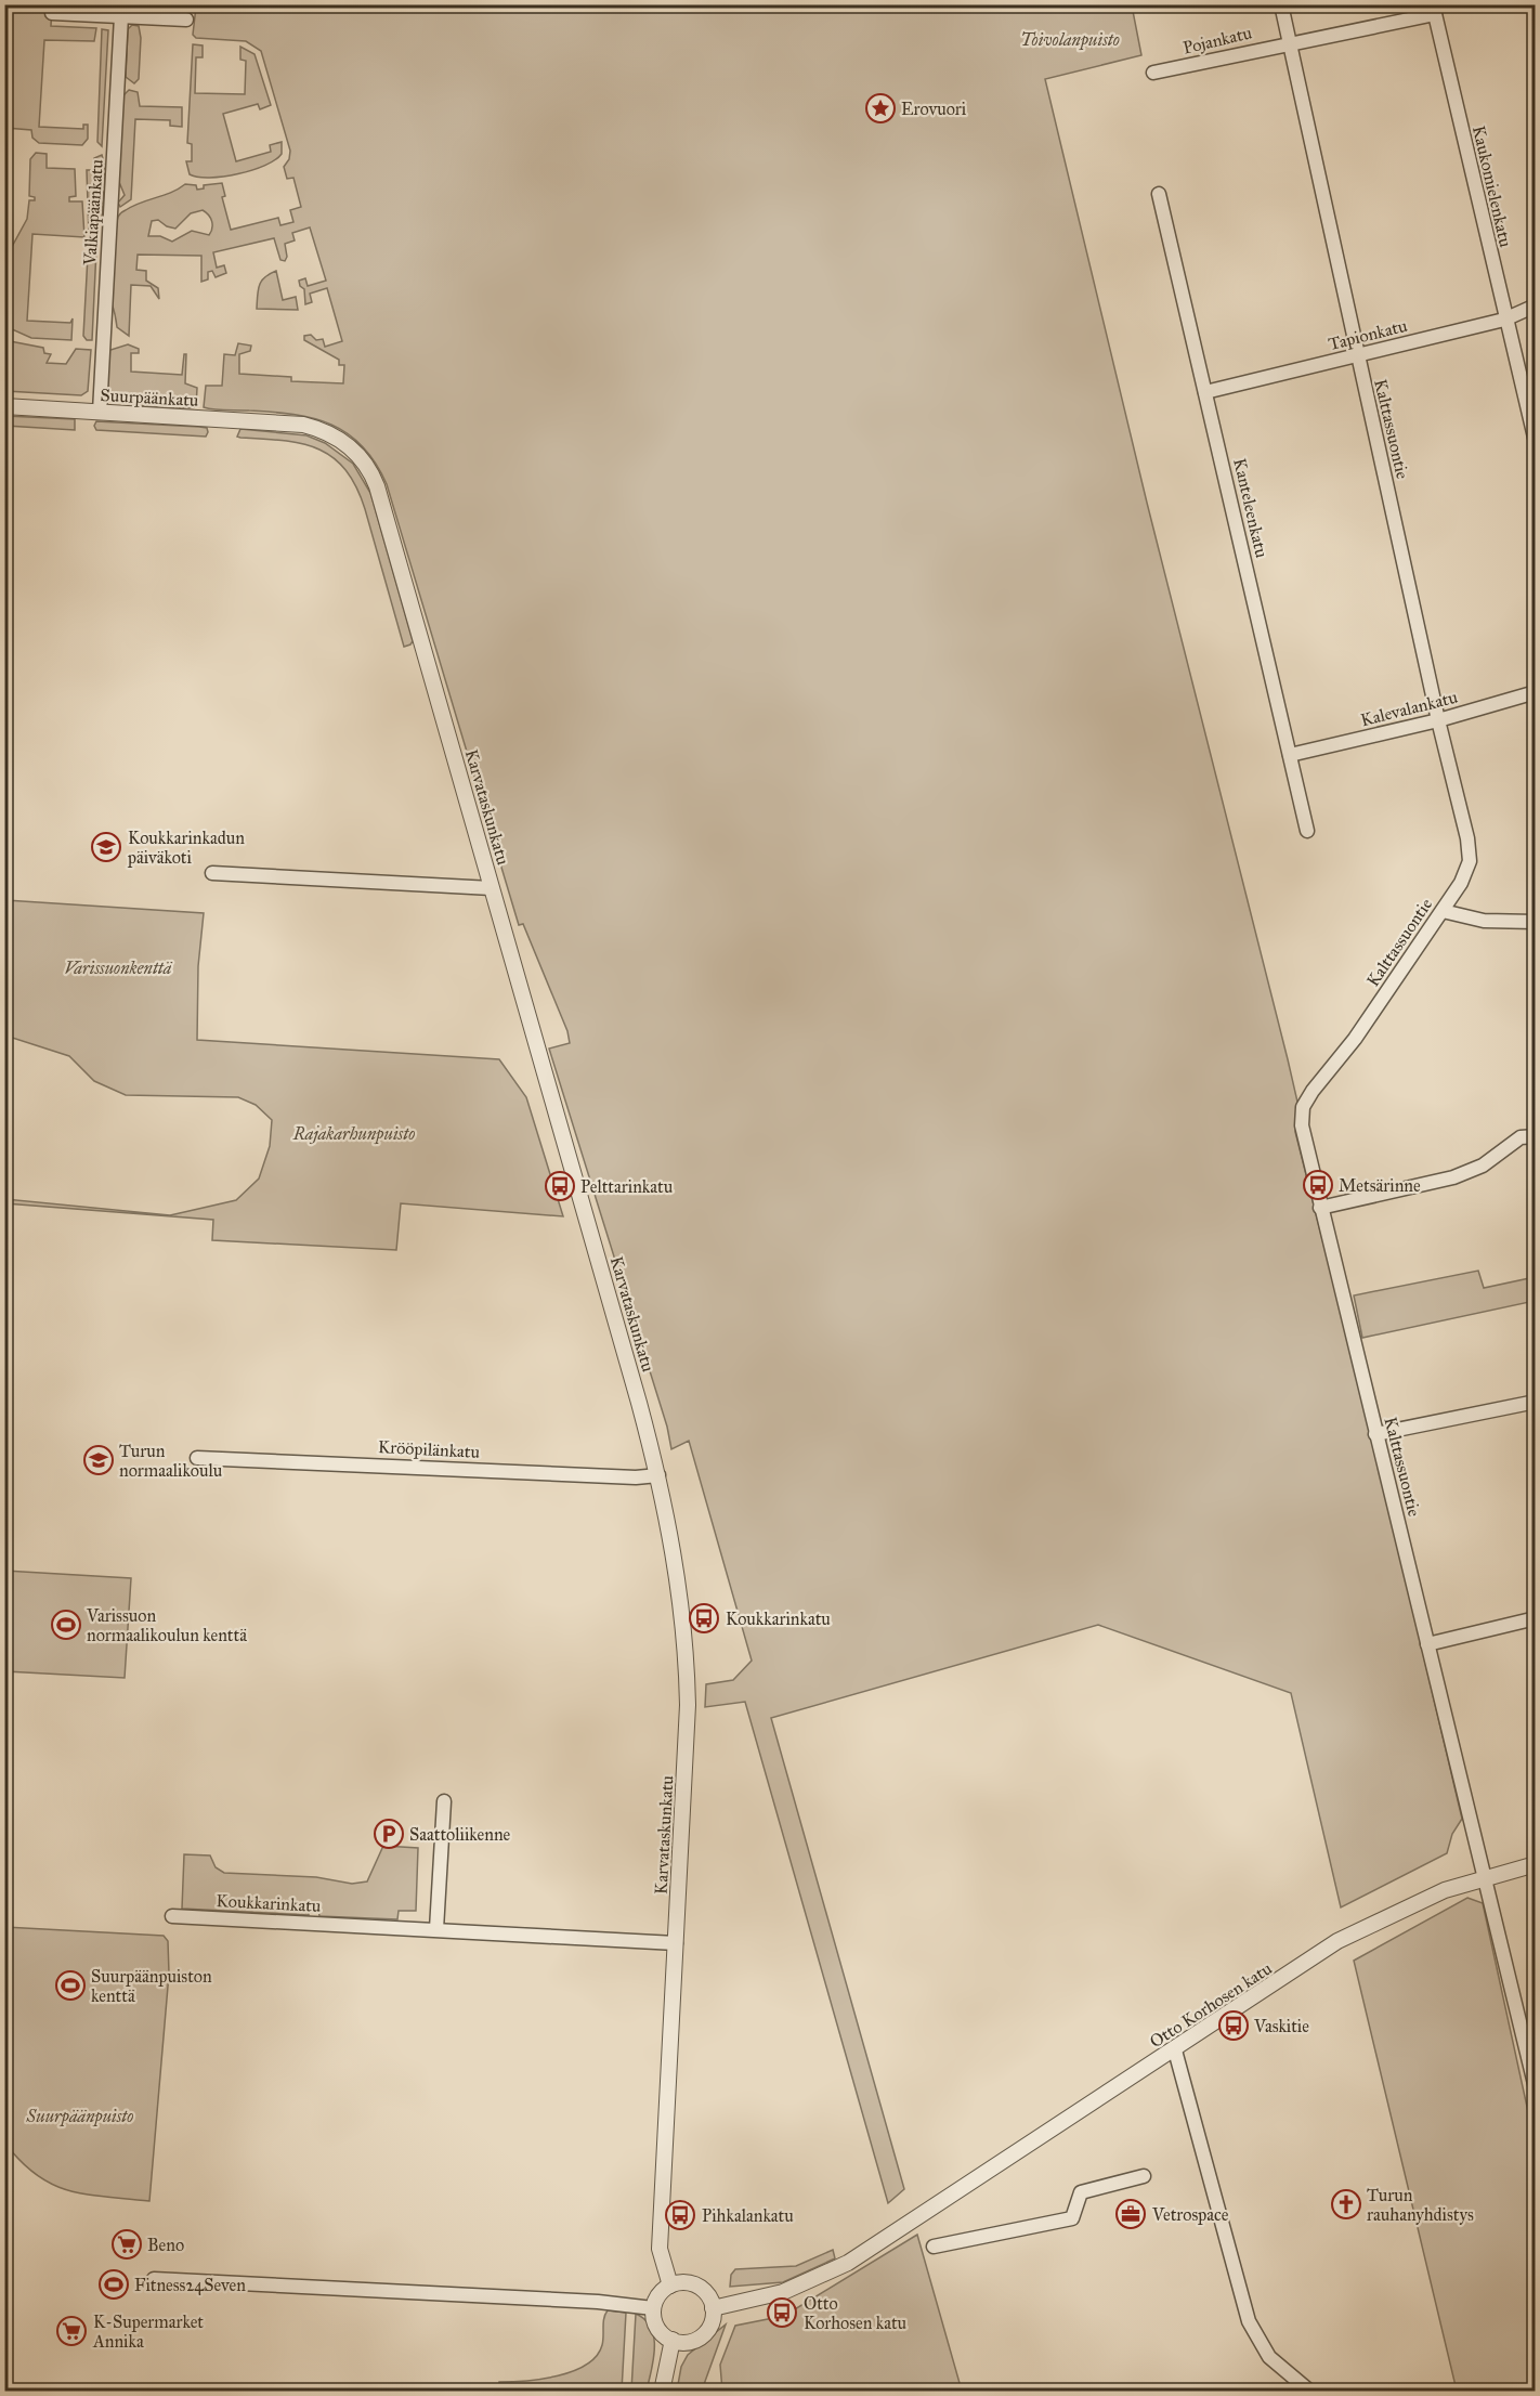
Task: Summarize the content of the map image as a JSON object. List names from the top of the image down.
{
  "streets": {
    "street": [
      "Pojankatu",
      "Kaukomielenkatu",
      "Valkiapäänkatu",
      "Tapionkatu",
      "Suurpäänkatu",
      "Kalttassuontie",
      "Kanteleenkatu",
      "Kalevalankatu",
      "Karvataskunkatu",
      "Krööpilänkatu",
      "Koukkarinkatu",
      "Otto Korhosen katu"
    ]
  },
  "crossings": [
    ["Pojankatu", "Kaukomielenkatu"],
    ["Pojankatu", "Kalttassuontie"],
    ["Kaukomielenkatu", "Tapionkatu"],
    ["Valkiapäänkatu", "Suurpäänkatu"],
    ["Tapionkatu", "Kalttassuontie"],
    ["Tapionkatu", "Kanteleenkatu"],
    ["Suurpäänkatu", "Karvataskunkatu"],
    ["Kalttassuontie", "Kalevalankatu"],
    ["Kalttassuontie", "Otto Korhosen katu"],
    ["Kanteleenkatu", "Kalevalankatu"],
    ["Karvataskunkatu", "Krööpilänkatu"],
    ["Karvataskunkatu", "Koukkarinkatu"],
    ["Karvataskunkatu", "Otto Korhosen katu"]
  ],
  "parks": [
    "Toivolanpuisto",
    "Varissuonkenttä",
    "Rajakarhunpuisto",
    "Suurpäänpuisto"
  ],
  "places": {
    "place": ["Erovuori"],
    "school or university": ["Koukkarinkadun päiväkoti", "Turun normaalikoulu"],
    "bus stop": [
      "Metsärinne",
      "Pelttarinkatu",
      "Koukkarinkatu",
      "Vaskitie",
      "Pihkalankatu",
      "Otto Korhosen katu"
    ],
    "sports": ["Varissuon normaalikoulun kenttä", "Suurpäänpuiston kenttä", "Fitness24Seven"],
    "parking": ["Saattoliikenne"],
    "church": ["Turun rauhanyhdistys"],
    "office": ["Vetrospace"],
    "supermarket": ["Beno", "K-Supermarket Annika"]
  }
}
